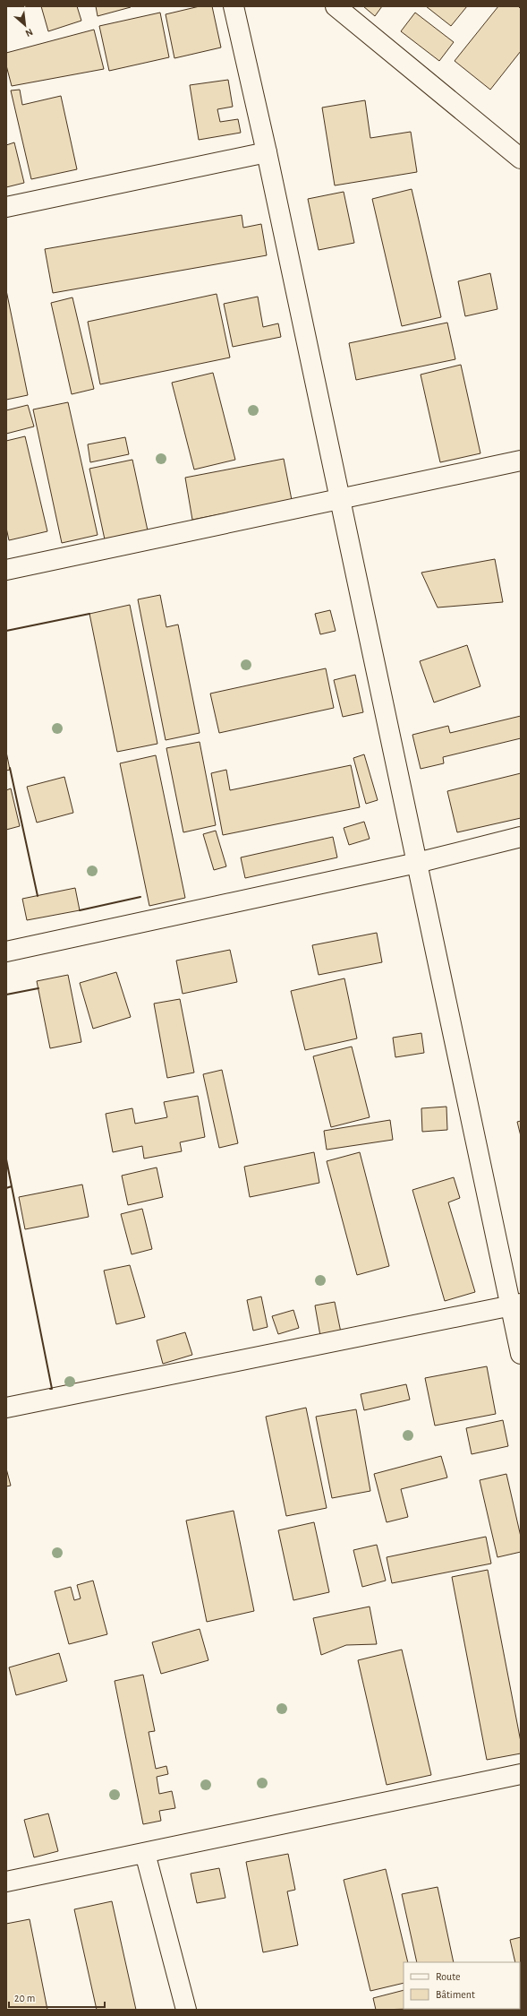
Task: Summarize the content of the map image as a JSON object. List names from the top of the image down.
{
  "legend": ["Route", "Bâtiment"],
  "scale_bar": "20 m",
  "north": "bottom right"
}
